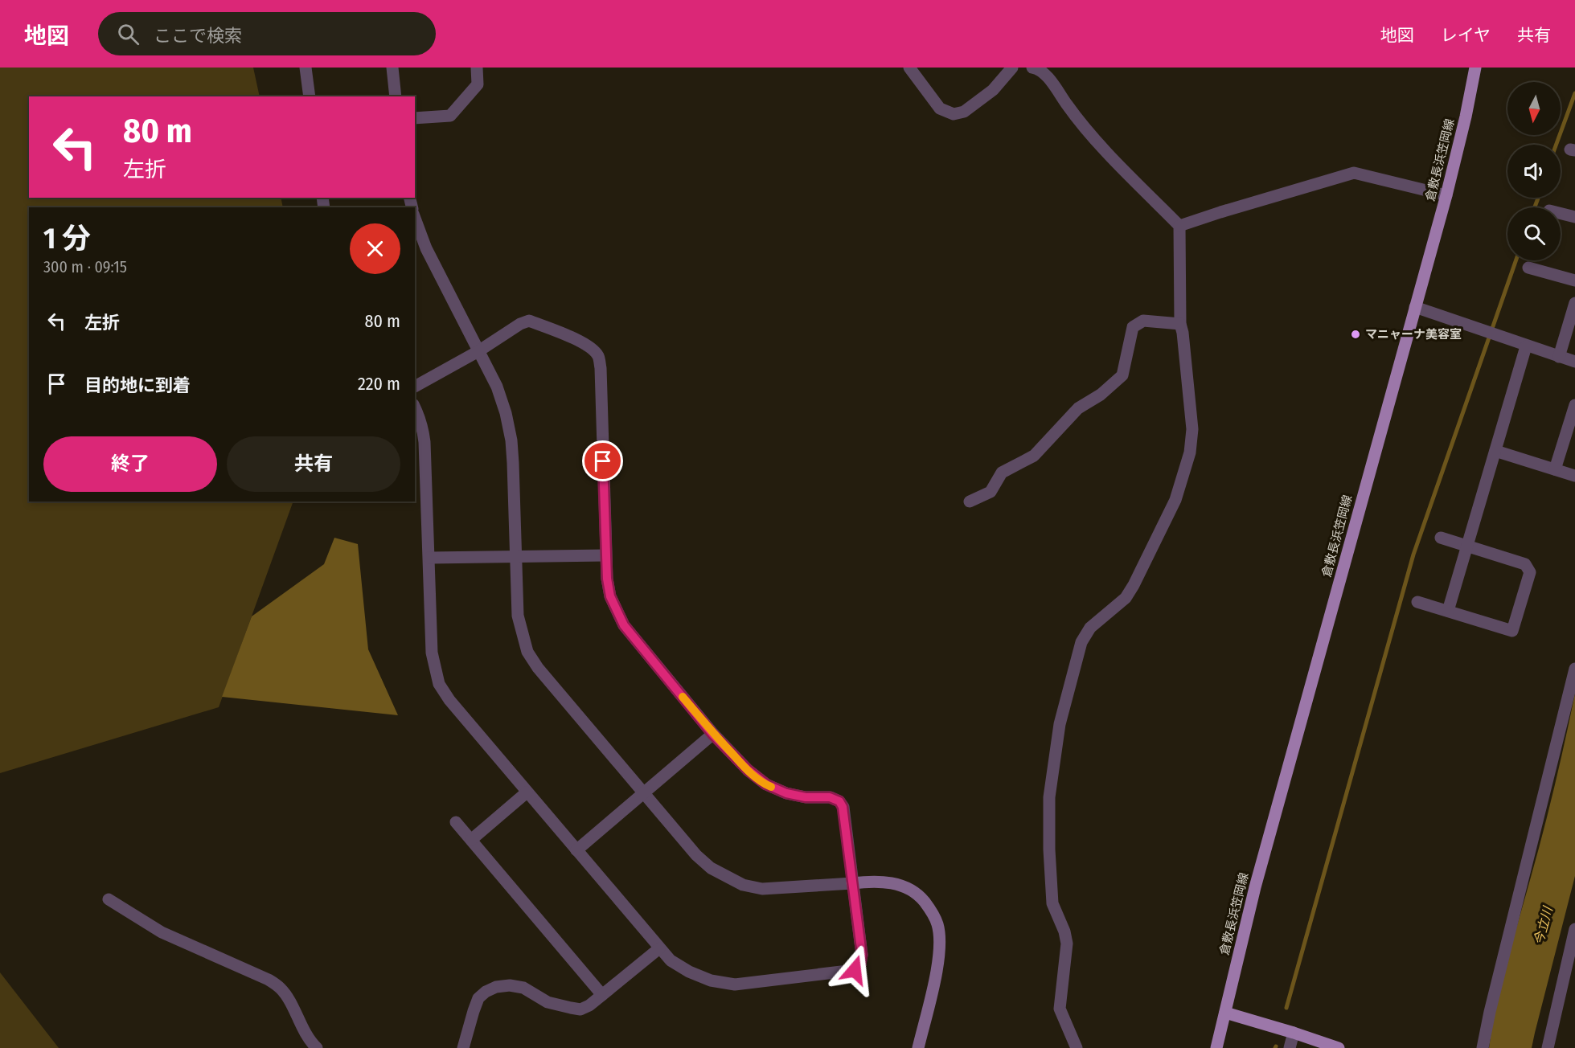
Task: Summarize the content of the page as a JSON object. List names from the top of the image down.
{
  "streets": {
    "main road": ["倉敷長浜笠岡線"]
  },
  "water": ["今立川"],
  "places": ["マニャーナ美容室"],
  "north": "bottom",
  "page": {
    "header": "地図",
    "search": "ここで検索",
    "nav": ["地図", "レイヤ", "共有"],
    "turn": ["80 m", "左折"],
    "heading": ["1 分", "300 m · 09:15"],
    "list": [
      {
        "name": "左折",
        "value": "80 m"
      },
      {
        "name": "目的地に到着",
        "value": "220 m"
      }
    ],
    "buttons": ["終了", "共有"]
  }
}
